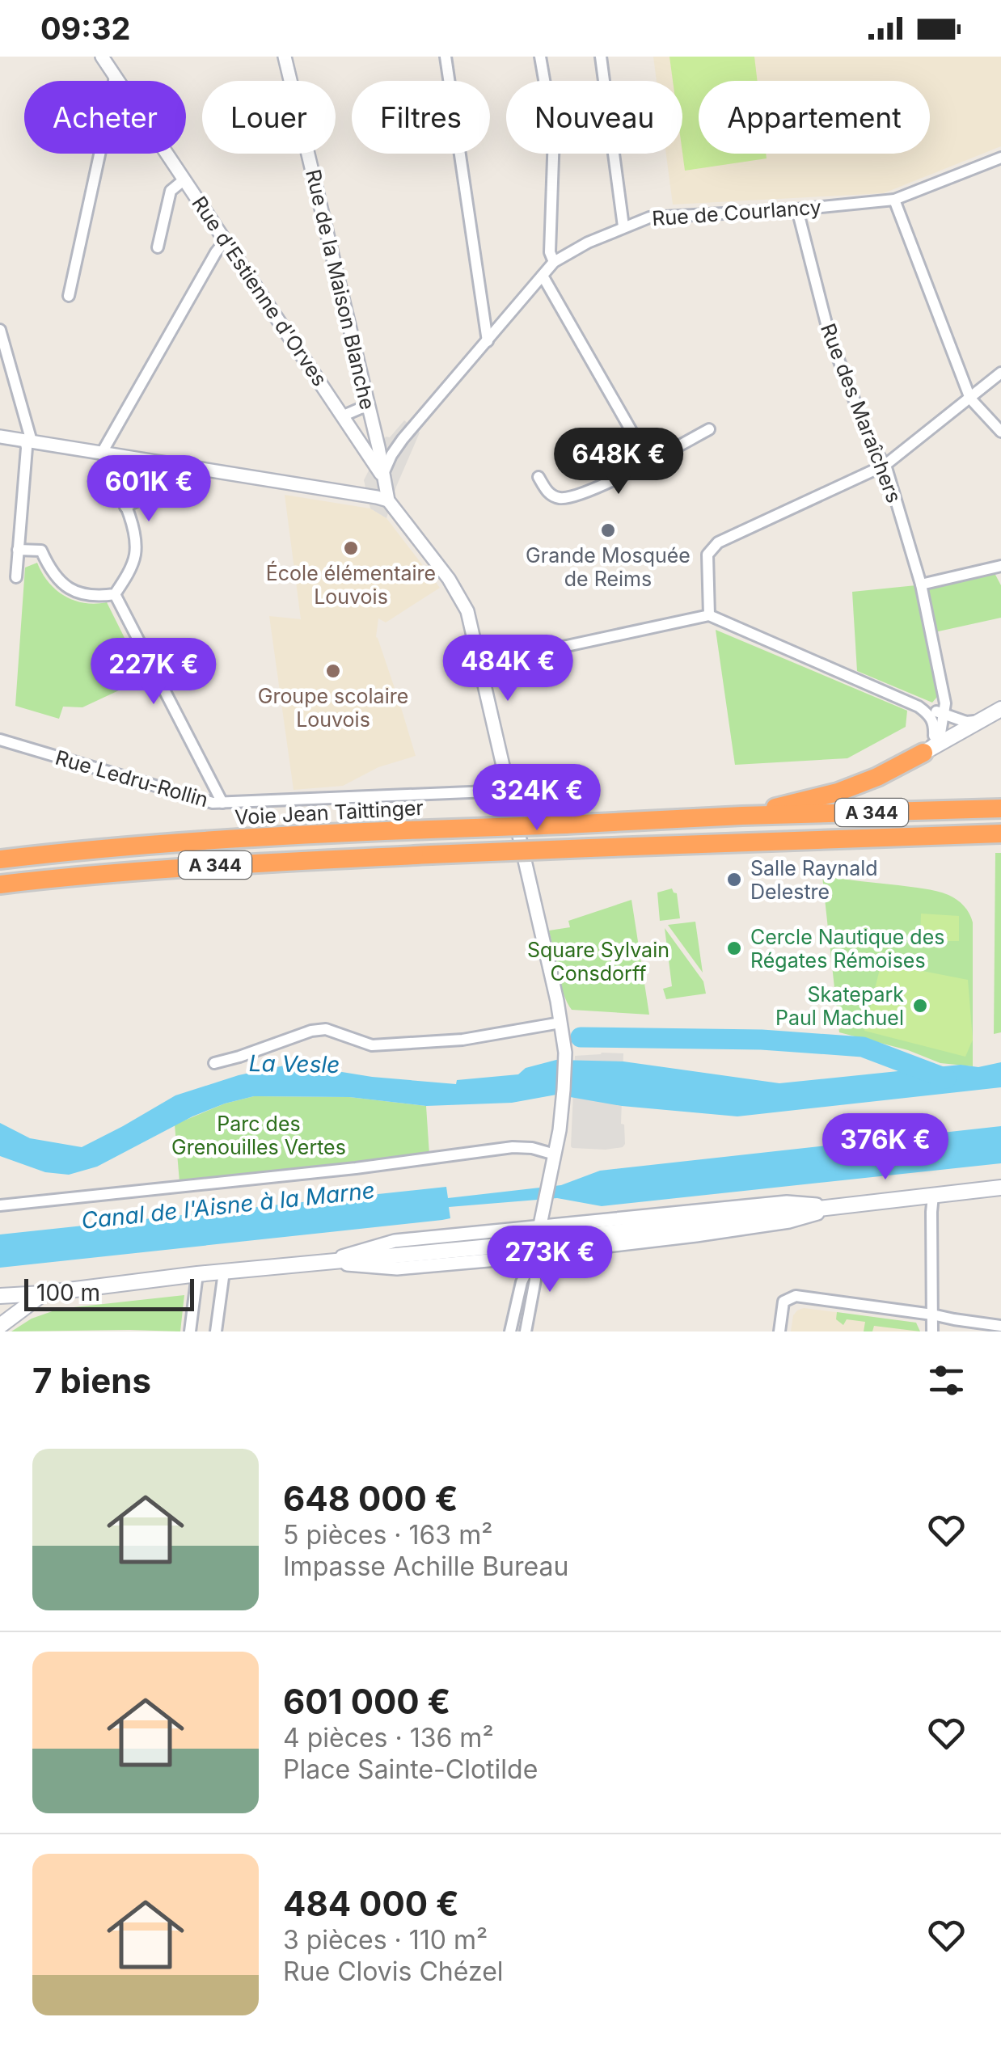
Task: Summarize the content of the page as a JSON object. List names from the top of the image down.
{
  "streets": {
    "highway": ["Voie Jean Taittinger", "A 344"],
    "street": [
      "Rue de Courlancy",
      "Rue de la Maison Blanche",
      "Rue d'Estienne d'Orves",
      "Rue des Maraîchers",
      "Rue Ledru-Rollin"
    ]
  },
  "crossings": [
    ["Rue de Courlancy", "Rue de la Maison Blanche"],
    ["Rue de Courlancy", "Rue d'Estienne d'Orves"],
    ["Rue de Courlancy", "Rue des Maraîchers"],
    ["Rue de la Maison Blanche", "Rue d'Estienne d'Orves"]
  ],
  "water": ["La Vesle", "Canal de l'Aisne à la Marne"],
  "parks": ["Square Sylvain Consdorff", "Parc des Grenouilles Vertes"],
  "places": [
    "Grande Mosquée de Reims",
    "École élémentaire Louvois",
    "Groupe scolaire Louvois",
    "Salle Raynald Delestre",
    "Cercle Nautique des Régates Rémoises",
    "Skatepark Paul Machuel"
  ],
  "scale_bar": "100 m",
  "page": {
    "status": "09:32",
    "chip": [
      "Acheter",
      "Louer",
      "Filtres",
      "Nouveau",
      "Appartement"
    ],
    "price": [
      "648K €",
      "601K €",
      "484K €",
      "227K €",
      "324K €",
      "376K €",
      "273K €"
    ],
    "scale": "100 m",
    "heading": "7 biens",
    "list": [
      {
        "name": "648 000 €",
        "note": "5 pièces · 163 m² · Impasse Achille Bureau"
      },
      {
        "name": "601 000 €",
        "note": "4 pièces · 136 m² · Place Sainte-Clotilde"
      },
      {
        "name": "484 000 €",
        "note": "3 pièces · 110 m² · Rue Clovis Chézel"
      }
    ]
  }
}
